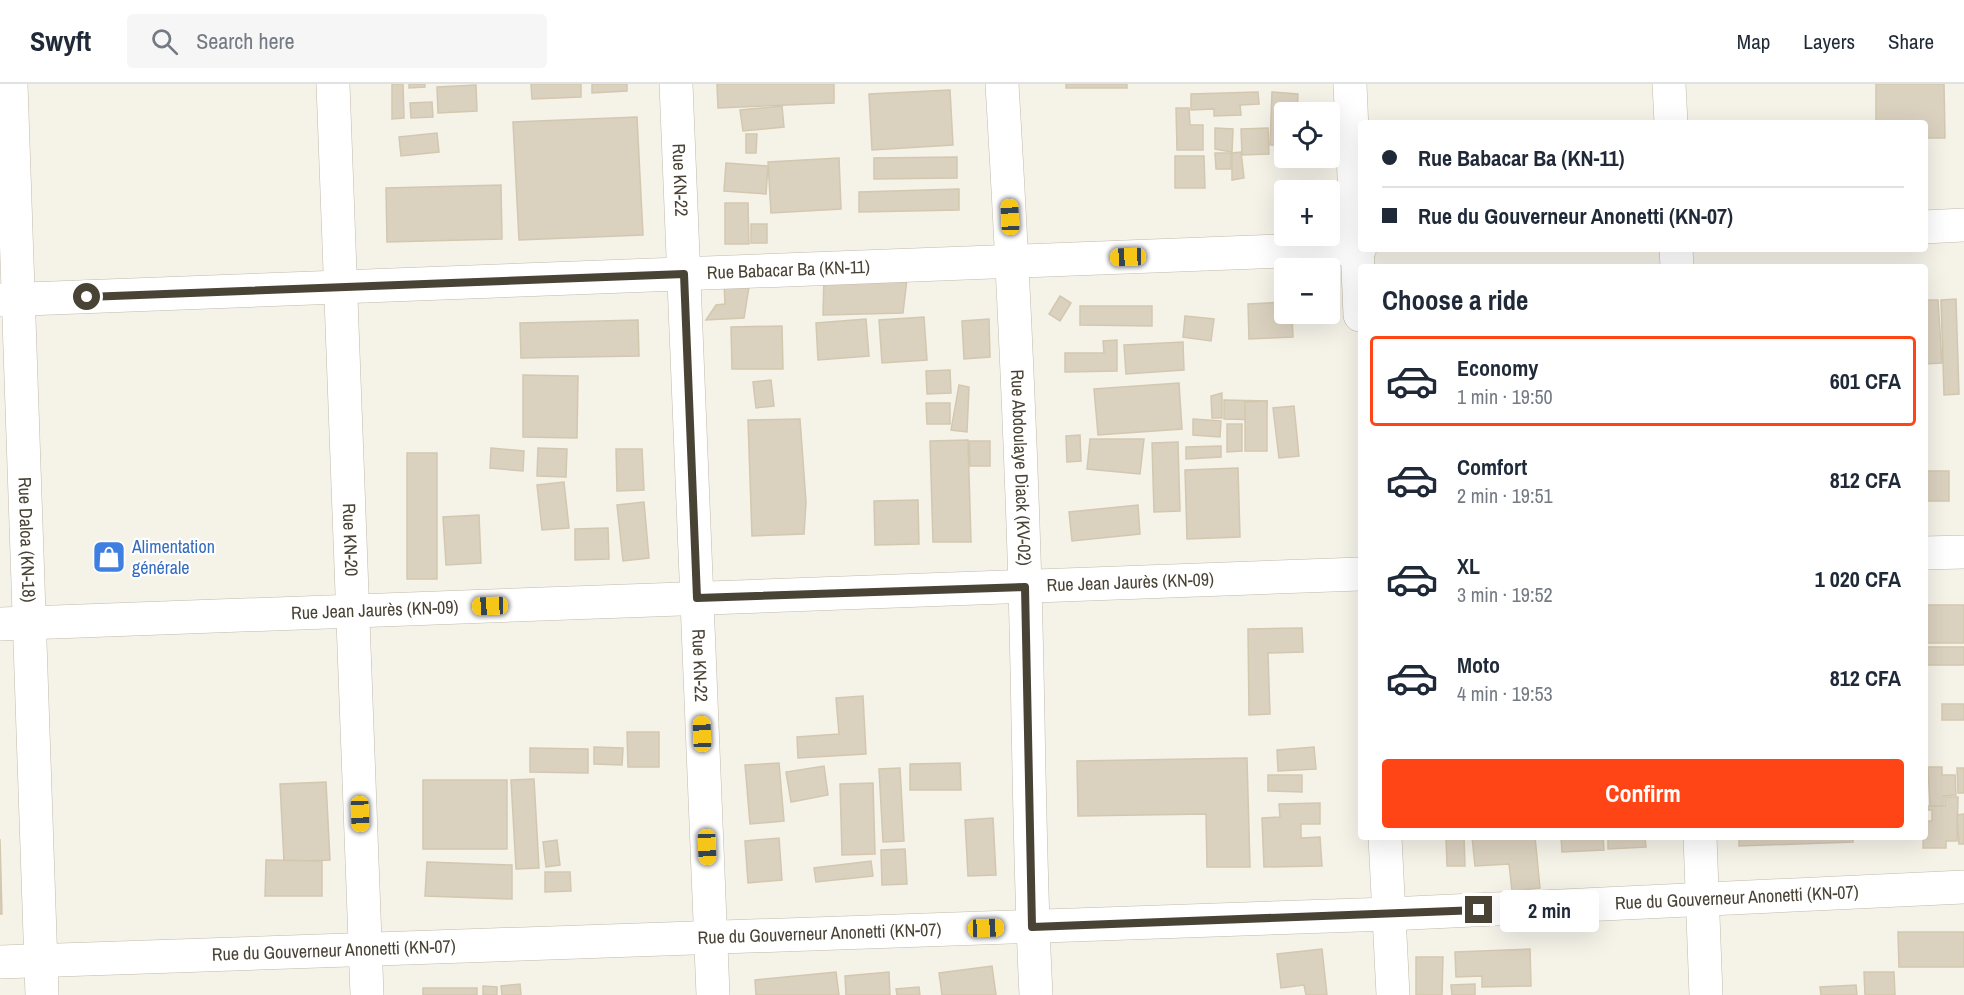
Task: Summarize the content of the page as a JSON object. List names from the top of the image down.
{
  "streets": {
    "street": [
      "Rue KN-22",
      "Rue Babacar Ba (KN-11)",
      "Rue Abdoulaye Diack (KV-02)",
      "Rue Daloa (KN-18)",
      "Rue KN-20",
      "Rue Jean Jaurès (KN-09)",
      "Rue du Gouverneur Anonetti (KN-07)"
    ]
  },
  "crossings": [
    ["Rue KN-22", "Rue Babacar Ba (KN-11)"],
    ["Rue KN-22", "Rue Jean Jaurès (KN-09)"],
    ["Rue KN-22", "Rue du Gouverneur Anonetti (KN-07)"],
    ["Rue Babacar Ba (KN-11)", "Rue Abdoulaye Diack (KV-02)"],
    ["Rue Babacar Ba (KN-11)", "Rue Daloa (KN-18)"],
    ["Rue Babacar Ba (KN-11)", "Rue KN-20"],
    ["Rue Abdoulaye Diack (KV-02)", "Rue Jean Jaurès (KN-09)"],
    ["Rue Abdoulaye Diack (KV-02)", "Rue du Gouverneur Anonetti (KN-07)"],
    ["Rue Daloa (KN-18)", "Rue Jean Jaurès (KN-09)"],
    ["Rue Daloa (KN-18)", "Rue du Gouverneur Anonetti (KN-07)"],
    ["Rue KN-20", "Rue Jean Jaurès (KN-09)"],
    ["Rue KN-20", "Rue du Gouverneur Anonetti (KN-07)"]
  ],
  "places": {
    "shop": ["Alimentation générale"]
  },
  "page": {
    "header": "Swyft",
    "search": "Search here",
    "nav": ["Map", "Layers", "Share"],
    "map_buttons": ["+", "−"],
    "banner": ["Rue Babacar Ba (KN-11)", "Rue du Gouverneur Anonetti (KN-07)"],
    "heading": "Choose a ride",
    "list": [
      {
        "name": "Economy",
        "note": "1 min · 19:50",
        "value": "601 CFA"
      },
      {
        "name": "Comfort",
        "note": "2 min · 19:51",
        "value": "812 CFA"
      },
      {
        "name": "XL",
        "note": "3 min · 19:52",
        "value": "1 020 CFA"
      },
      {
        "name": "Moto",
        "note": "4 min · 19:53",
        "value": "812 CFA"
      }
    ],
    "buttons": "Confirm",
    "bubble": "2 min"
  }
}
